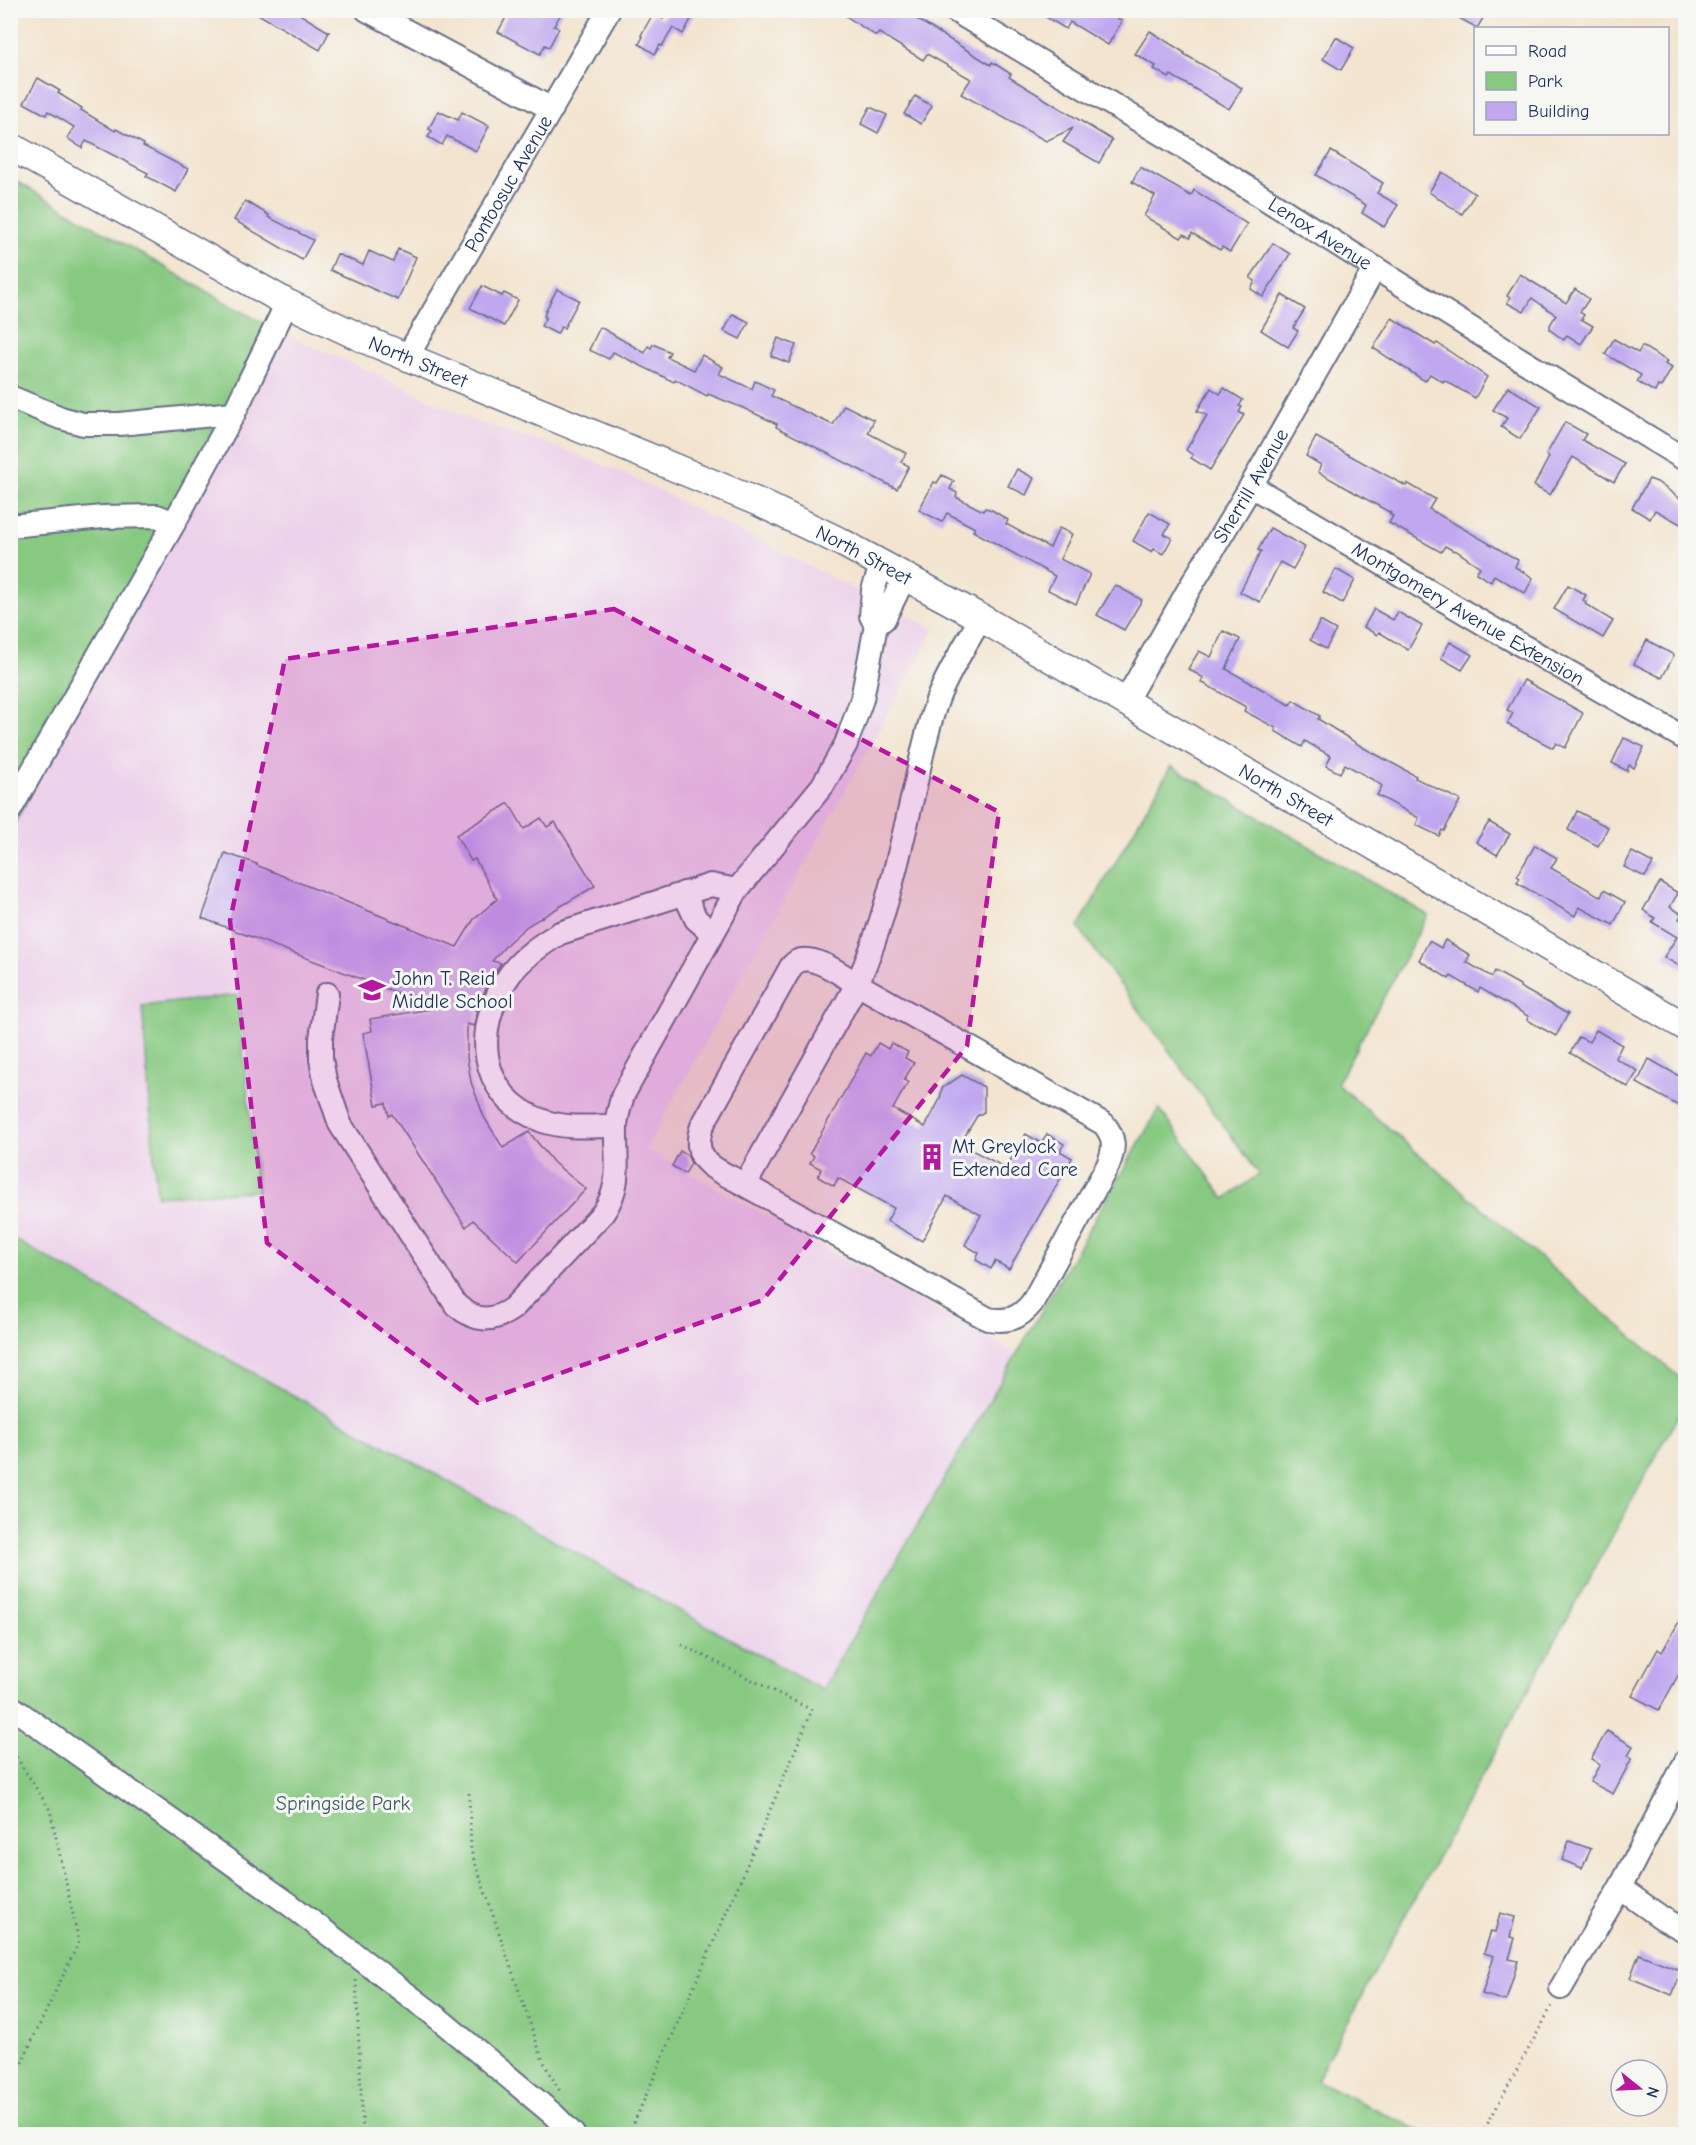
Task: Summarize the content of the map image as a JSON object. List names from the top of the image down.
{
  "streets": {
    "main road": ["North Street"],
    "street": [
      "Pontoosuc Avenue",
      "Lenox Avenue",
      "Sherrill Avenue",
      "Montgomery Avenue Extension"
    ]
  },
  "crossings": [
    ["Pontoosuc Avenue", "North Street"],
    ["Lenox Avenue", "Sherrill Avenue"],
    ["North Street", "Sherrill Avenue"],
    ["Sherrill Avenue", "Montgomery Avenue Extension"]
  ],
  "parks": ["Springside Park"],
  "places": {
    "school or university": ["John T. Reid Middle School"],
    "building": ["Mt Greylock Extended Care"]
  },
  "legend": ["Road", "Park", "Building"],
  "north": "right"
}
